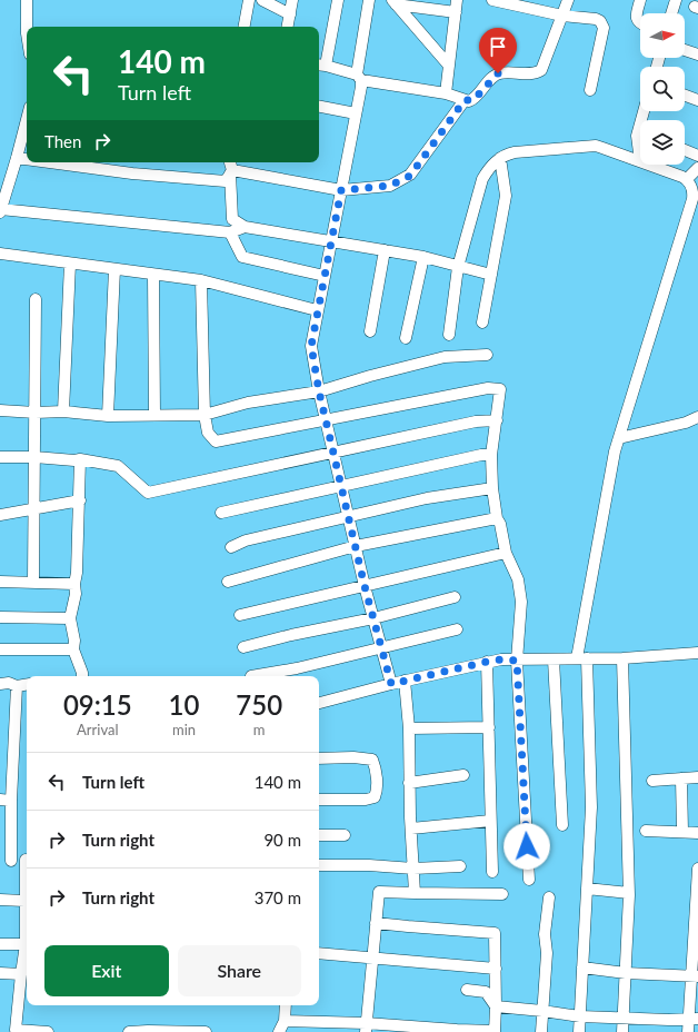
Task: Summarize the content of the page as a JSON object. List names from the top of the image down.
{
  "north": "right",
  "page": {
    "turn": ["140 m", "Turn left"],
    "then": "Then",
    "eta": [
      "09:15",
      "Arrival",
      "10",
      "min",
      "750",
      "m"
    ],
    "list": [
      {
        "name": "Turn left",
        "value": "140 m"
      },
      {
        "name": "Turn right",
        "value": "90 m"
      },
      {
        "name": "Turn right",
        "value": "370 m"
      }
    ],
    "buttons": ["Exit", "Share"]
  }
}
